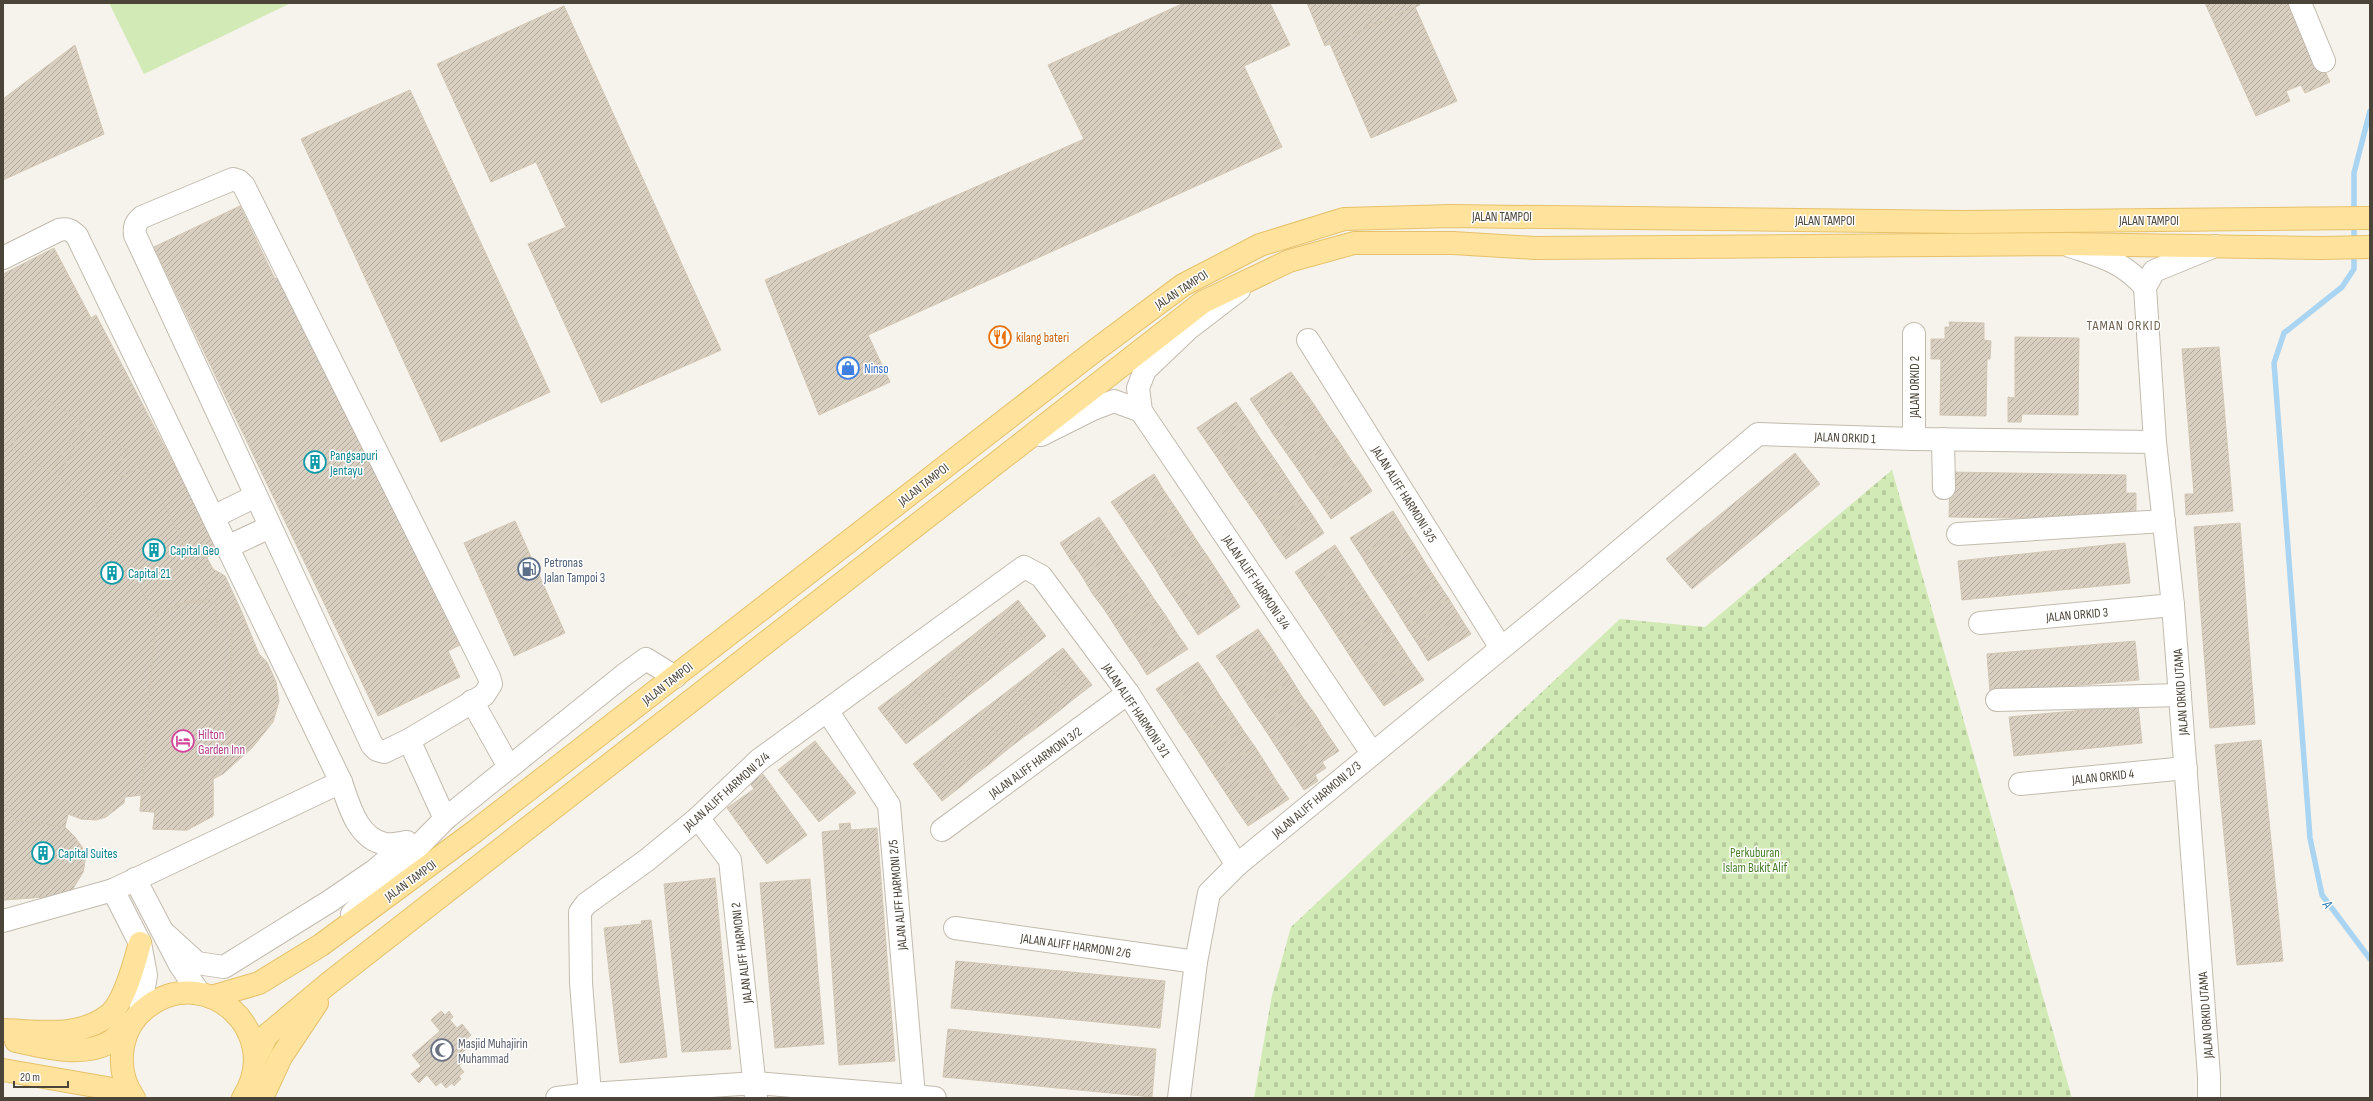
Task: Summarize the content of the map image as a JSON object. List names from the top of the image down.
{
  "streets": {
    "main road": ["JALAN TAMPOI"],
    "street": [
      "JALAN ORKID 2",
      "JALAN ORKID 1",
      "JALAN ALIFF HARMONI 3/5",
      "JALAN ALIFF HARMONI 3/4",
      "JALAN ORKID 3",
      "JALAN ORKID UTAMA",
      "JALAN ALIFF HARMONI 3/1",
      "JALAN ALIFF HARMONI 3/2",
      "JALAN ORKID 4",
      "JALAN ALIFF HARMONI 2/4",
      "JALAN ALIFF HARMONI 2/3",
      "JALAN ALIFF HARMONI 2/5",
      "JALAN ALIFF HARMONI 2/6",
      "JALAN ALIFF HARMONI 2"
    ]
  },
  "crossings": [
    ["JALAN TAMPOI", "JALAN ALIFF HARMONI 3/4"],
    ["JALAN ORKID 2", "JALAN ORKID 1"],
    ["JALAN ORKID 1", "JALAN ORKID UTAMA"],
    ["JALAN ORKID 1", "JALAN ALIFF HARMONI 2/3"],
    ["JALAN ALIFF HARMONI 3/5", "JALAN ALIFF HARMONI 2/3"],
    ["JALAN ALIFF HARMONI 3/4", "JALAN ALIFF HARMONI 2/3"],
    ["JALAN ORKID 3", "JALAN ORKID UTAMA"],
    ["JALAN ORKID UTAMA", "JALAN ORKID 4"],
    ["JALAN ALIFF HARMONI 3/1", "JALAN ALIFF HARMONI 3/2"],
    ["JALAN ALIFF HARMONI 3/1", "JALAN ALIFF HARMONI 2/4"],
    ["JALAN ALIFF HARMONI 3/1", "JALAN ALIFF HARMONI 2/3"],
    ["JALAN ALIFF HARMONI 2/4", "JALAN ALIFF HARMONI 2/5"],
    ["JALAN ALIFF HARMONI 2/4", "JALAN ALIFF HARMONI 2"],
    ["JALAN ALIFF HARMONI 2/3", "JALAN ALIFF HARMONI 2/6"]
  ],
  "districts": ["TAMAN ORKID"],
  "water": ["A"],
  "parks": ["Perkuburan Islam Bukit Alif"],
  "places": {
    "restaurant": ["kilang bateri"],
    "shop": ["Ninso"],
    "building": [
      "Pangsapuri Jentayu",
      "Capital Geo",
      "Capital 21",
      "Capital Suites"
    ],
    "fuel station": ["Petronas Jalan Tampoi 3"],
    "hotel": ["Hilton Garden Inn"],
    "mosque": ["Masjid Muhajirin Muhammad"]
  },
  "scale_bar": "20 m"
}
